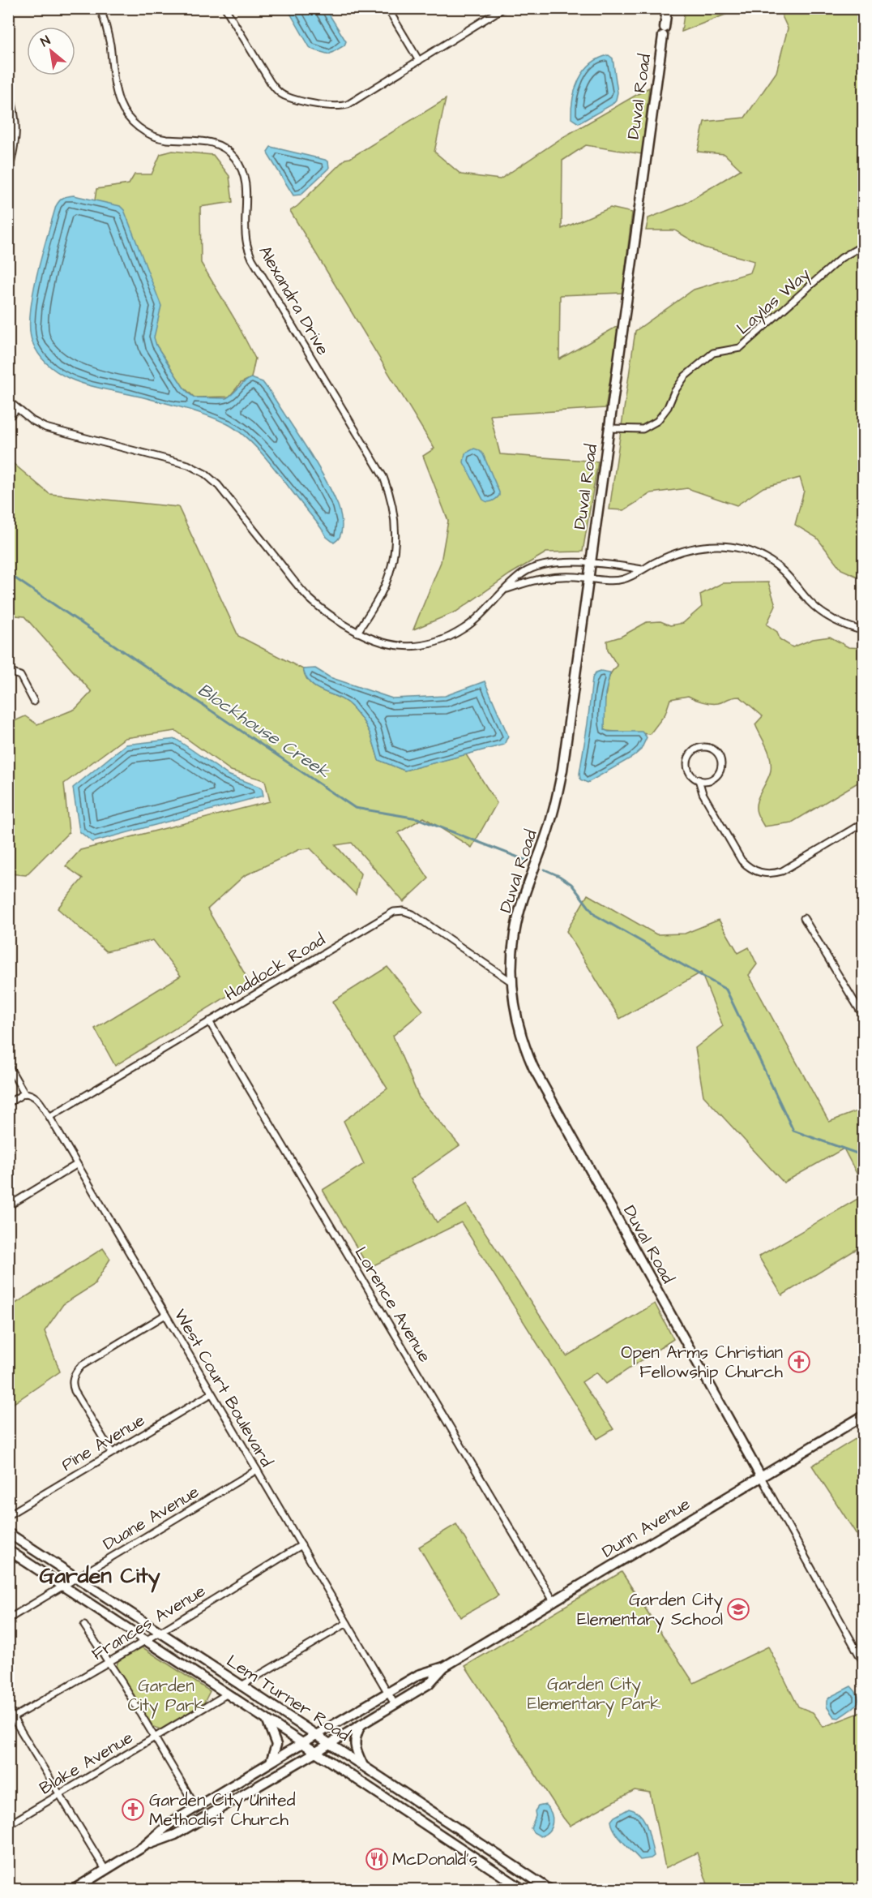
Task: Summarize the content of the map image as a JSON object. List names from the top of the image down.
{
  "streets": {
    "main road": ["Duval Road", "Dunn Avenue", "Lem Turner Road"],
    "street": [
      "Alexandra Drive",
      "Laylas Way",
      "Haddock Road",
      "Lorence Avenue",
      "West Court Boulevard",
      "Pine Avenue",
      "Duane Avenue",
      "Frances Avenue",
      "Blake Avenue"
    ]
  },
  "crossings": [
    ["Duval Road", "Laylas Way"],
    ["Duval Road", "Haddock Road"],
    ["Duval Road", "Dunn Avenue"],
    ["Haddock Road", "Lorence Avenue"],
    ["Haddock Road", "West Court Boulevard"],
    ["Lorence Avenue", "Dunn Avenue"],
    ["West Court Boulevard", "Pine Avenue"],
    ["West Court Boulevard", "Duane Avenue"],
    ["West Court Boulevard", "Dunn Avenue"],
    ["West Court Boulevard", "Frances Avenue"],
    ["Duane Avenue", "Lem Turner Road"],
    ["Dunn Avenue", "Lem Turner Road"],
    ["Frances Avenue", "Lem Turner Road"],
    ["Lem Turner Road", "Blake Avenue"]
  ],
  "districts": ["Garden City"],
  "water": ["Blockhouse Creek"],
  "parks": ["Garden City Elementary Park", "Garden City Park"],
  "places": {
    "church": ["Open Arms Christian Fellowship Church", "Garden City United Methodist Church"],
    "school or university": ["Garden City Elementary School"],
    "restaurant": ["McDonald's"]
  },
  "north": "top left"
}
